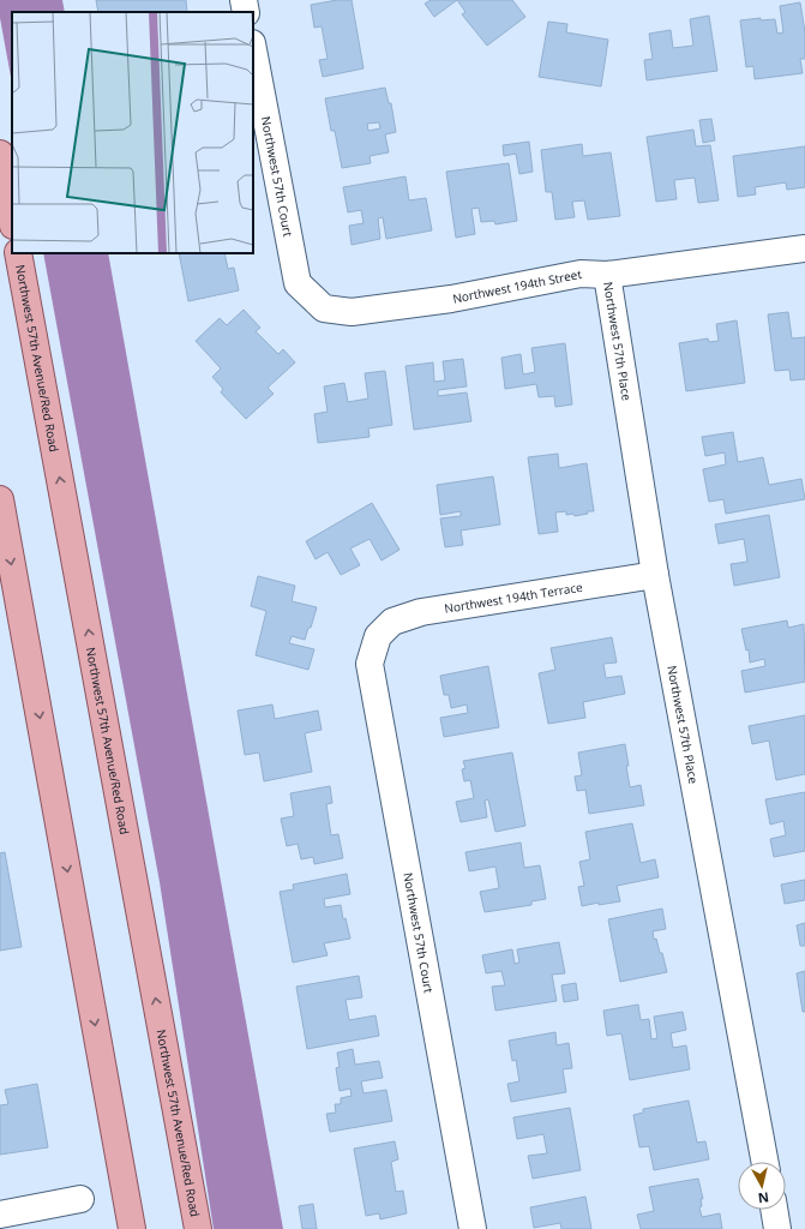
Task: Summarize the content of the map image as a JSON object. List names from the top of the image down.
{
  "streets": {
    "main road": ["Northwest 57th Avenue/Red Road"],
    "street": [
      "Northwest 57th Court",
      "Northwest 194th Street",
      "Northwest 57th Place",
      "Northwest 194th Terrace"
    ]
  },
  "crossings": [
    ["Northwest 57th Court", "Northwest 194th Street"],
    ["Northwest 57th Court", "Northwest 194th Terrace"],
    ["Northwest 194th Street", "Northwest 57th Place"],
    ["Northwest 57th Place", "Northwest 194th Terrace"]
  ],
  "north": "bottom"
}
